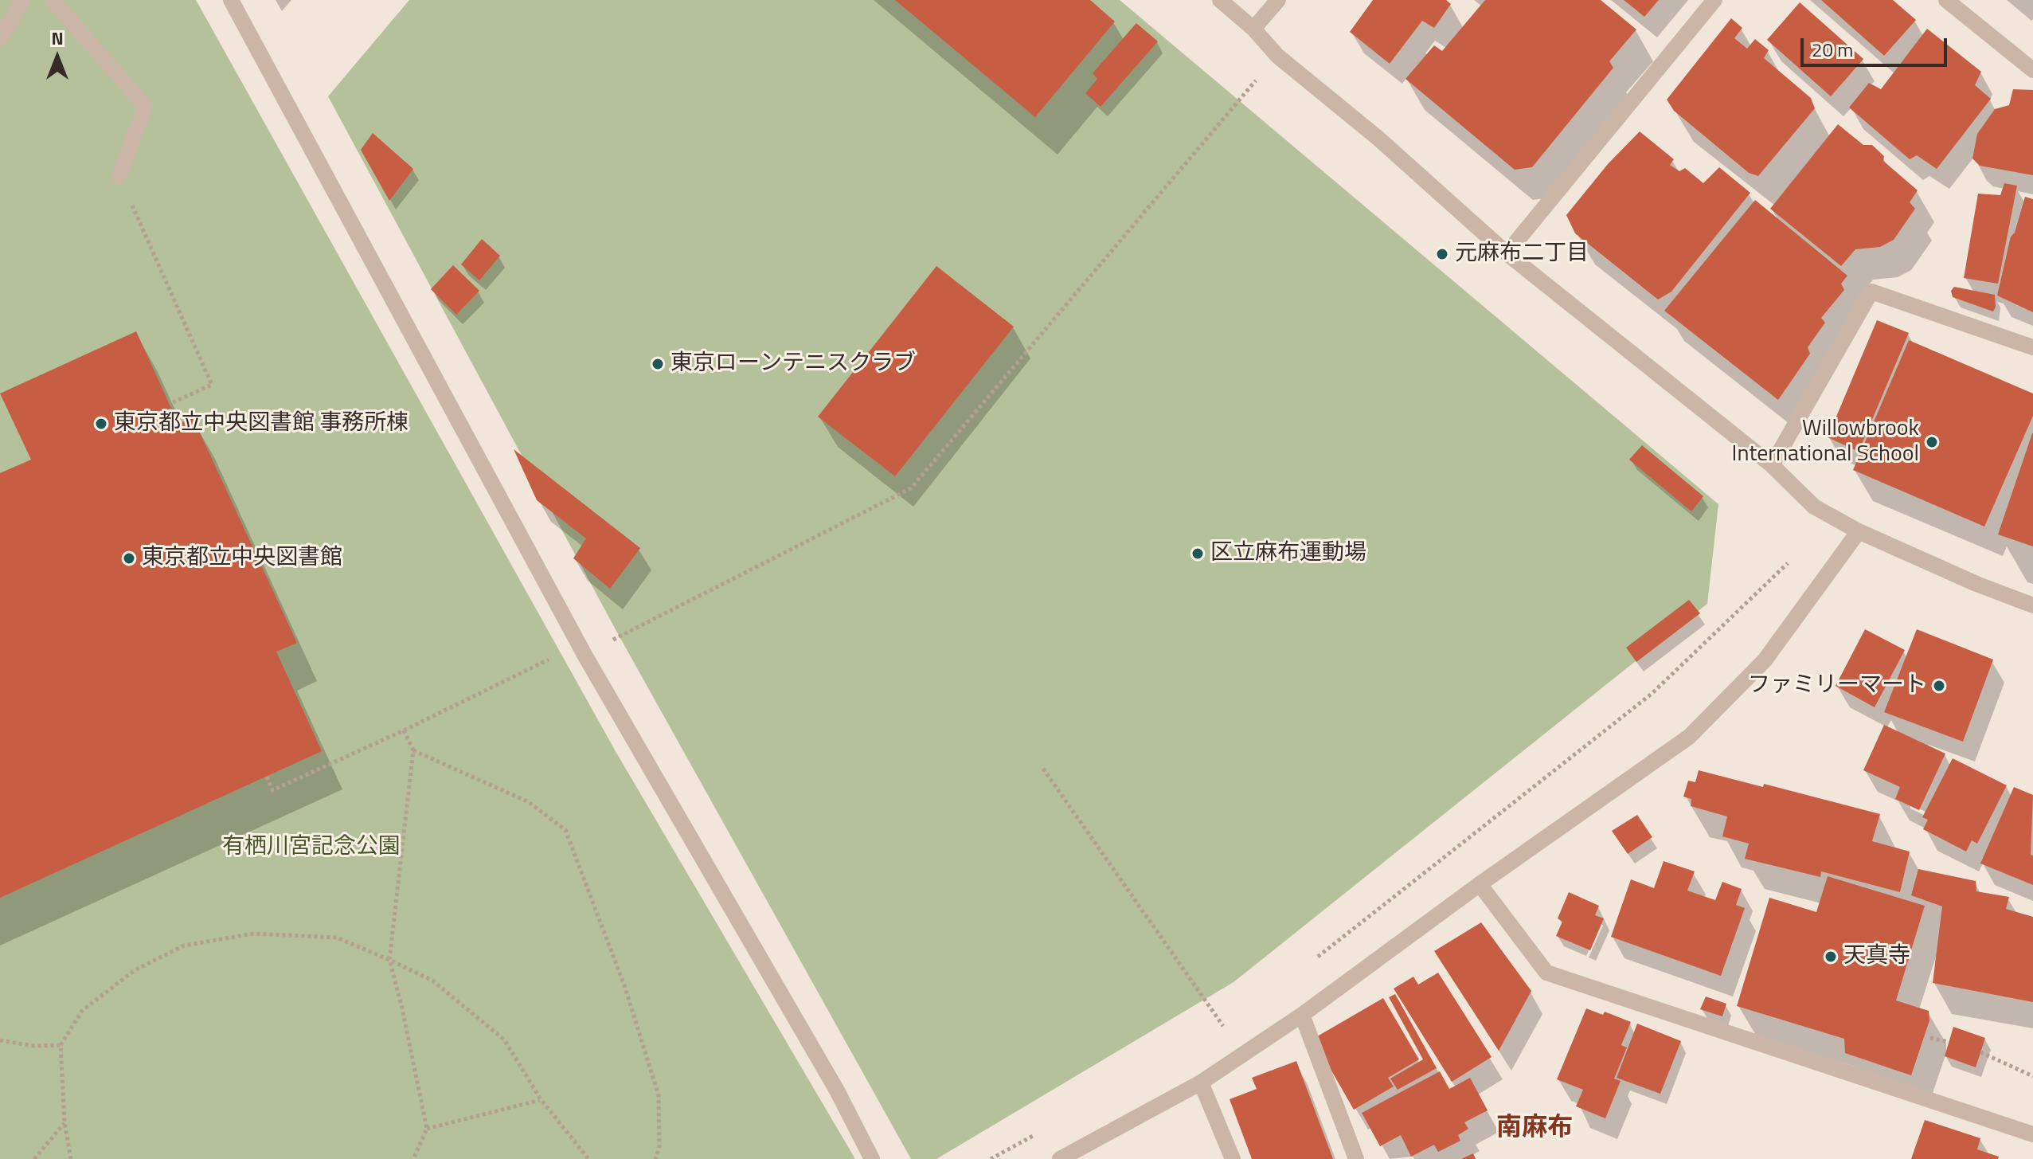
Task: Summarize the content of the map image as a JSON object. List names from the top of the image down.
{
  "districts": ["南麻布"],
  "parks": ["有栖川宮記念公園"],
  "places": [
    "元麻布二丁目",
    "東京ローンテニスクラブ",
    "東京都立中央図書館 事務所棟",
    "Willowbrook International School",
    "区立麻布運動場",
    "東京都立中央図書館",
    "ファミリーマート",
    "天真寺"
  ],
  "scale_bar": "20 m",
  "north": "top"
}
